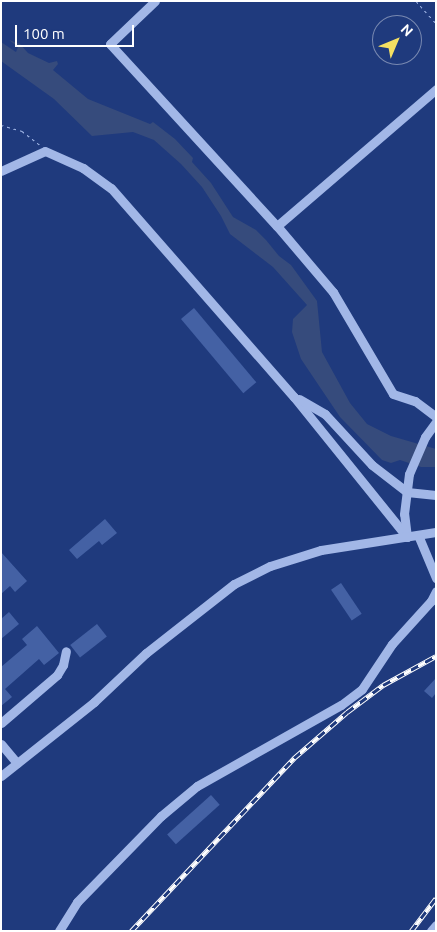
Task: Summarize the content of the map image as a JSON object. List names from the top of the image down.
{
  "scale_bar": "100 m",
  "north": "top right"
}
